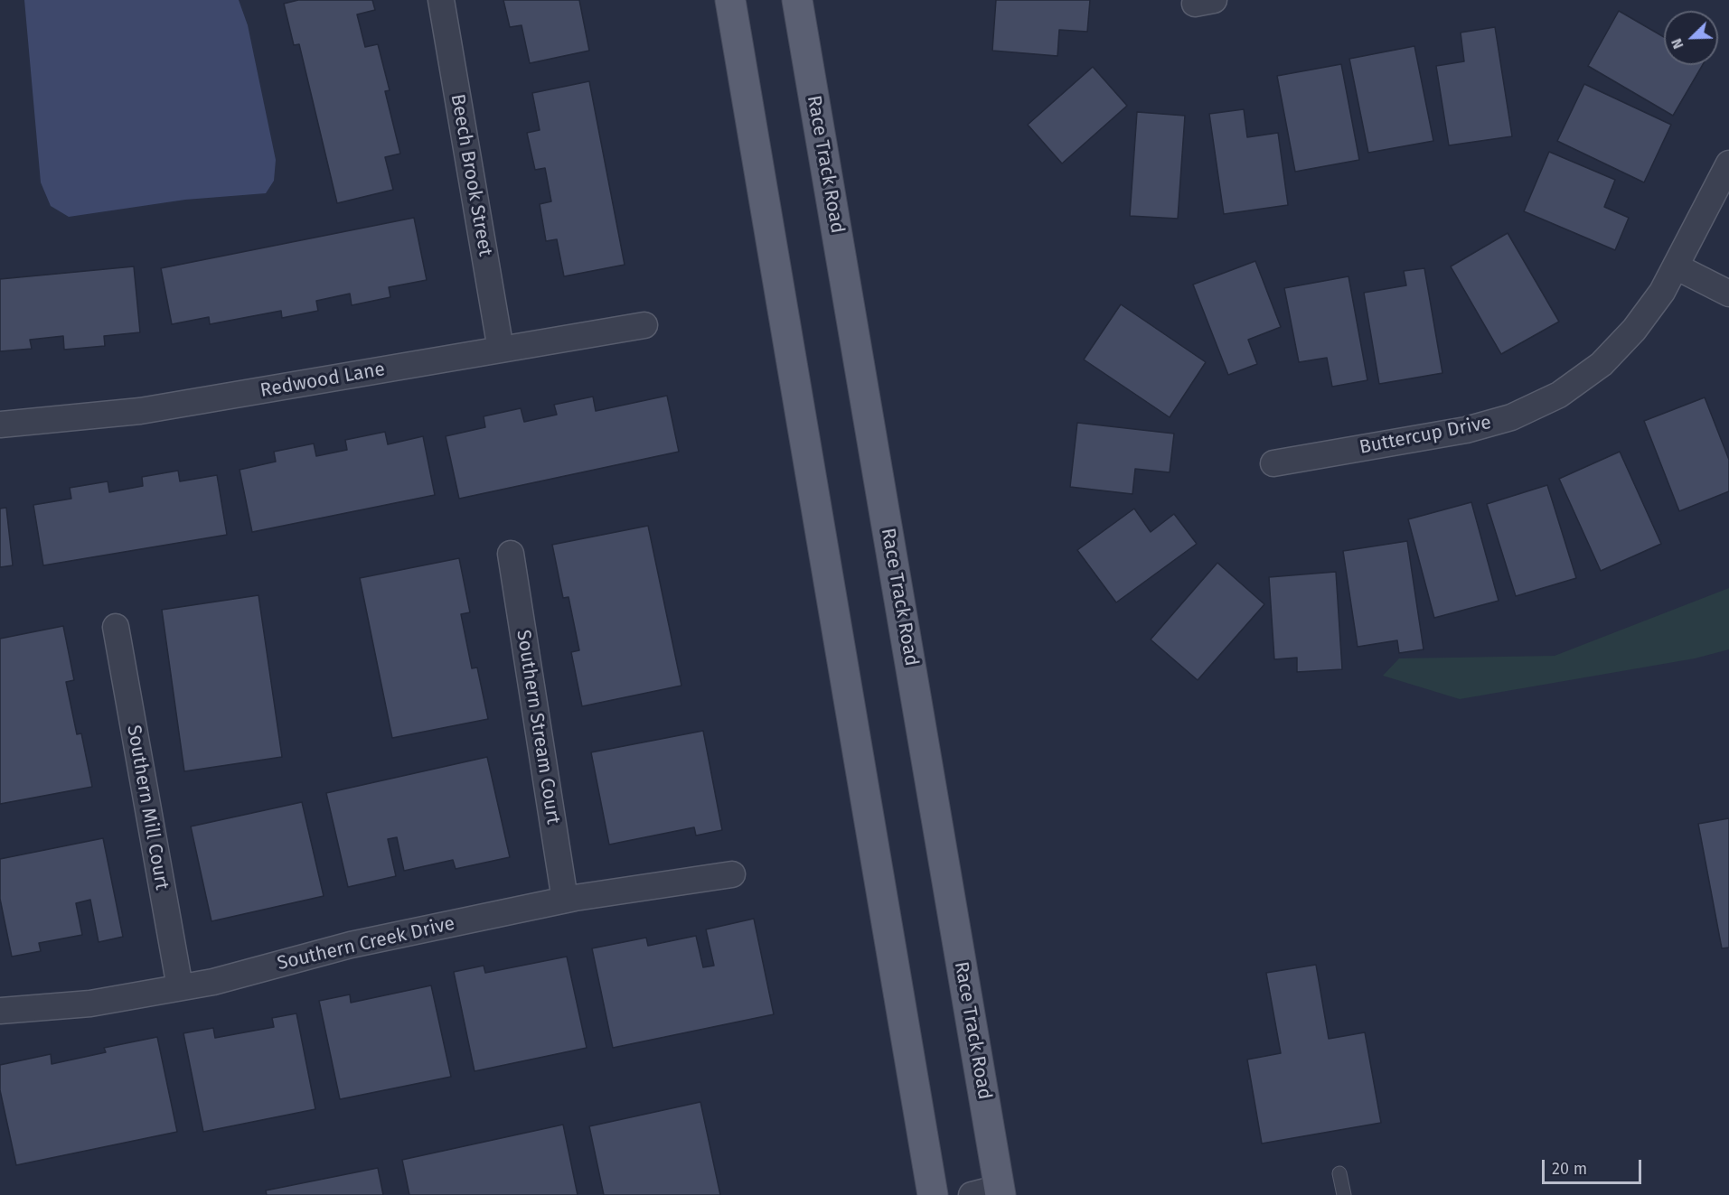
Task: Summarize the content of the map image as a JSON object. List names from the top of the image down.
{
  "streets": {
    "main road": ["Race Track Road"],
    "street": [
      "Beech Brook Street",
      "Redwood Lane",
      "Buttercup Drive",
      "Southern Stream Court",
      "Southern Mill Court",
      "Southern Creek Drive"
    ]
  },
  "crossings": [
    ["Beech Brook Street", "Redwood Lane"],
    ["Southern Stream Court", "Southern Creek Drive"],
    ["Southern Mill Court", "Southern Creek Drive"]
  ],
  "scale_bar": "20 m",
  "north": "bottom left"
}
